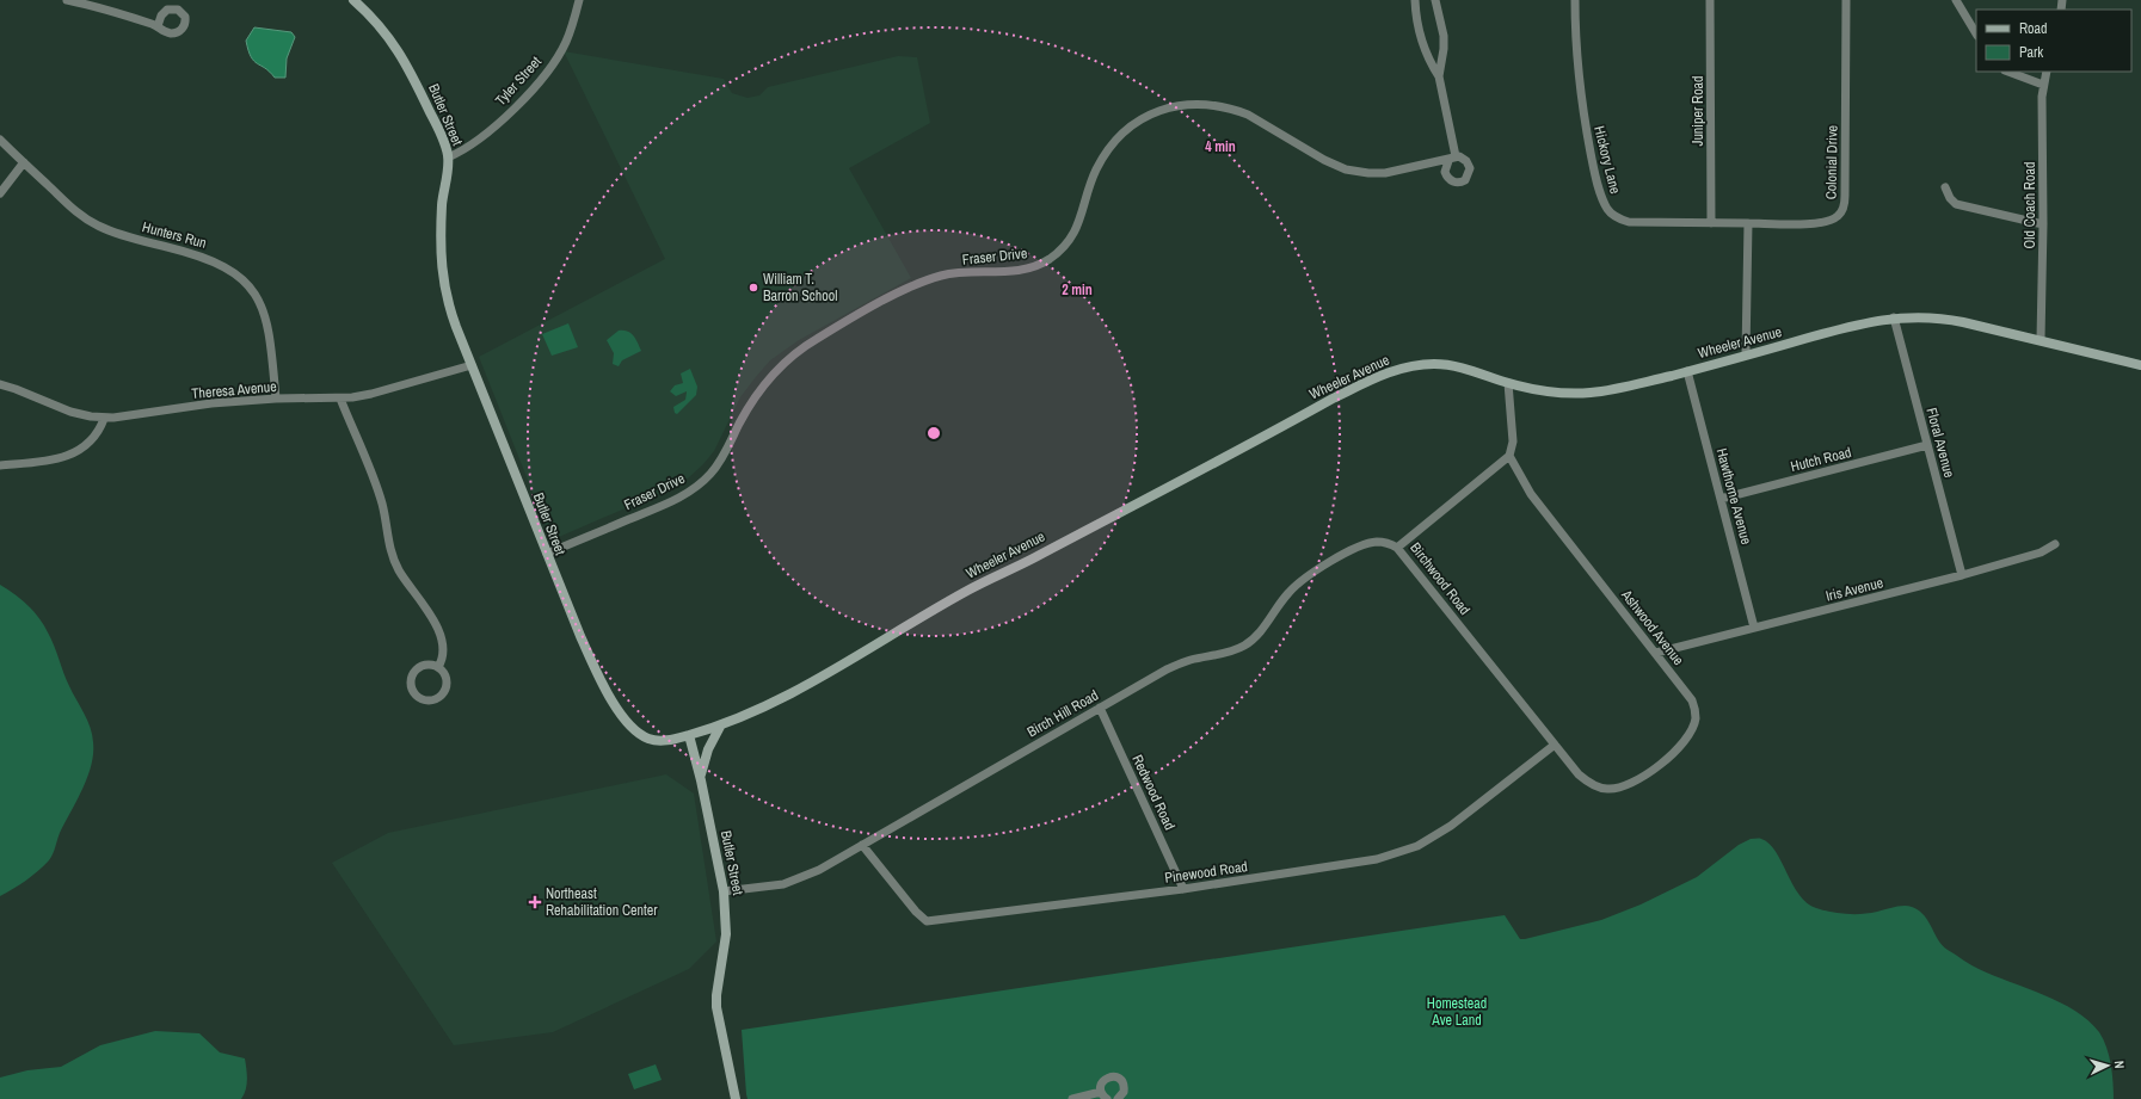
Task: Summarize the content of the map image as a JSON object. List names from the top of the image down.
{
  "streets": {
    "street": [
      "Tyler Street",
      "Juniper Road",
      "Butler Street",
      "Hickory Lane",
      "Colonial Drive",
      "Old Coach Road",
      "Hunters Run",
      "Fraser Drive",
      "Wheeler Avenue",
      "Theresa Avenue",
      "Floral Avenue",
      "Hutch Road",
      "Hawthorne Avenue",
      "Birchwood Road",
      "Iris Avenue",
      "Ashwood Avenue",
      "Birch Hill Road",
      "Redwood Road",
      "Pinewood Road"
    ]
  },
  "crossings": [
    ["Tyler Street", "Butler Street"],
    ["Juniper Road", "Hickory Lane"],
    ["Butler Street", "Fraser Drive"],
    ["Butler Street", "Wheeler Avenue"],
    ["Butler Street", "Theresa Avenue"],
    ["Butler Street", "Birch Hill Road"],
    ["Hickory Lane", "Colonial Drive"],
    ["Old Coach Road", "Wheeler Avenue"],
    ["Hunters Run", "Theresa Avenue"],
    ["Wheeler Avenue", "Floral Avenue"],
    ["Wheeler Avenue", "Hawthorne Avenue"],
    ["Floral Avenue", "Hutch Road"],
    ["Floral Avenue", "Iris Avenue"],
    ["Hutch Road", "Hawthorne Avenue"],
    ["Hawthorne Avenue", "Iris Avenue"],
    ["Birchwood Road", "Ashwood Avenue"],
    ["Birchwood Road", "Birch Hill Road"],
    ["Birchwood Road", "Pinewood Road"],
    ["Iris Avenue", "Ashwood Avenue"],
    ["Birch Hill Road", "Redwood Road"],
    ["Birch Hill Road", "Pinewood Road"],
    ["Redwood Road", "Pinewood Road"]
  ],
  "parks": ["Homestead Ave Land"],
  "places": {
    "other": ["William T. Barron School"],
    "health": ["Northeast Rehabilitation Center"]
  },
  "legend": ["Road", "Park"],
  "north": "right",
  "rings": ["4 min", "2 min"]
}
